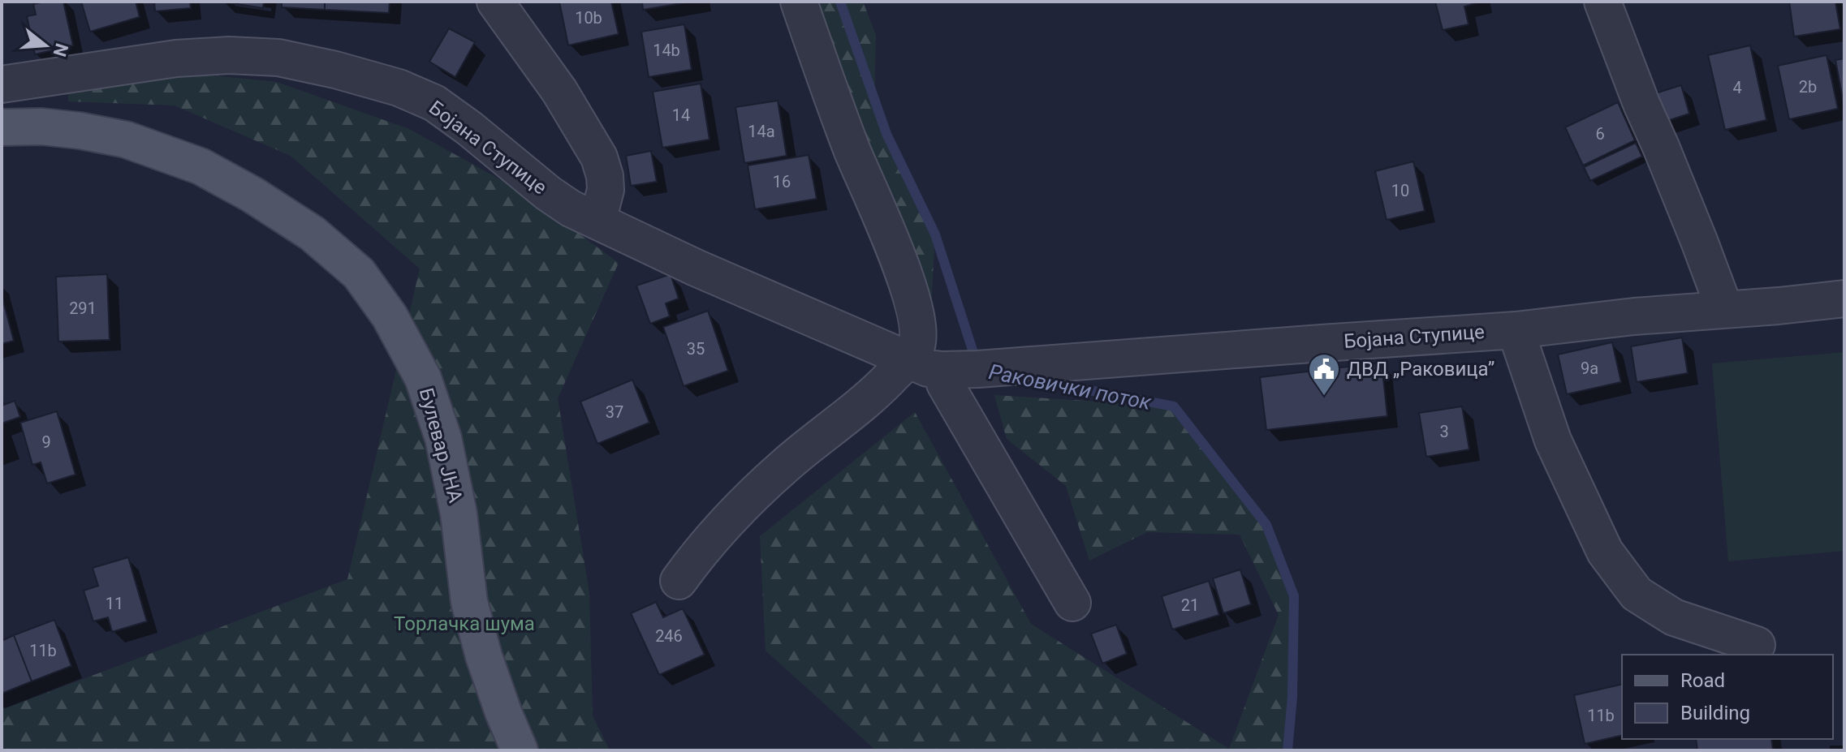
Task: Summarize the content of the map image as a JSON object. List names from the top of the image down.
{
  "streets": {
    "main road": ["Булевар ЈНА"],
    "street": ["Бојана Ступице"]
  },
  "water": ["Раковички поток"],
  "parks": ["Торлачка шума"],
  "places": {
    "public building": ["ДВД „Раковица”"]
  },
  "house_numbers": [
    "10b",
    "14b",
    "2b",
    "4",
    "14",
    "14a",
    "6",
    "16",
    "10",
    "291",
    "35",
    "9a",
    "37",
    "3",
    "9",
    "11",
    "21",
    "246",
    "11b",
    "11b"
  ],
  "legend": ["Road", "Building"],
  "north": "right"
}
